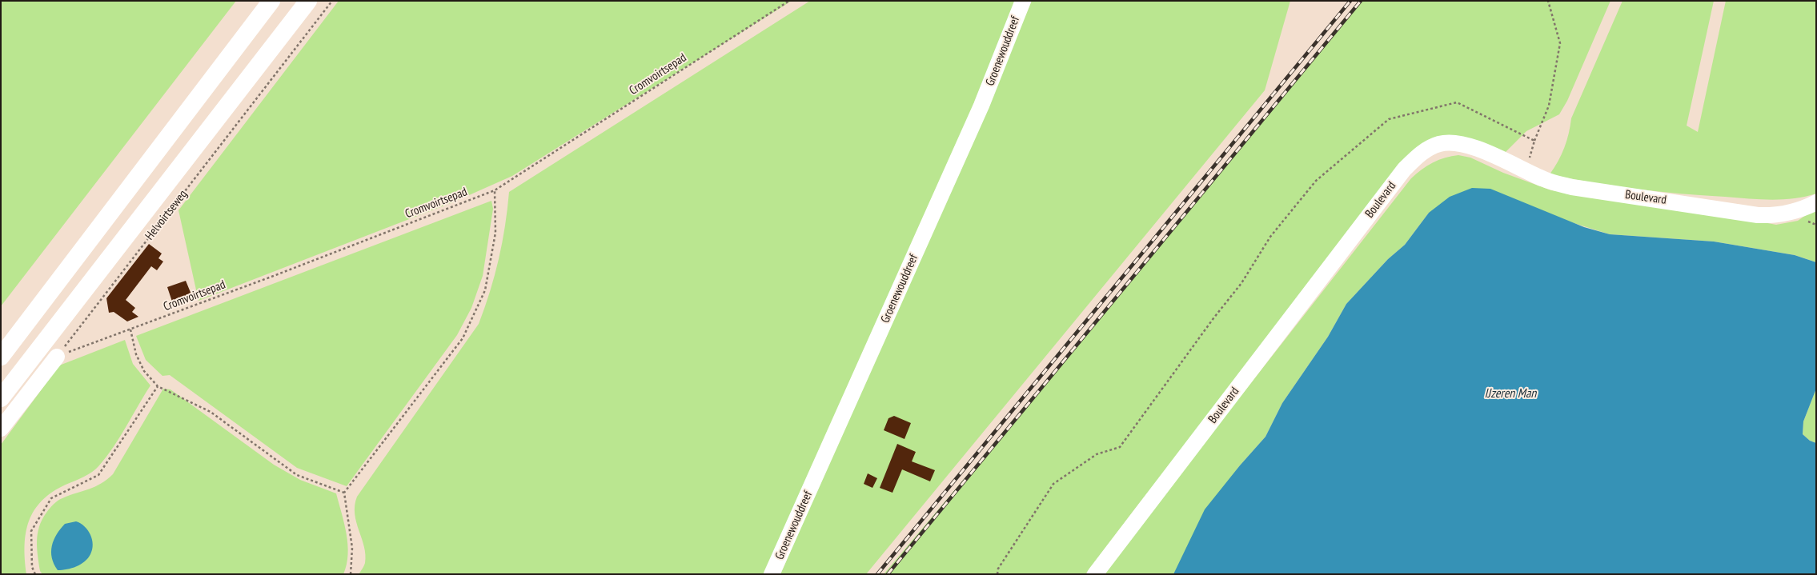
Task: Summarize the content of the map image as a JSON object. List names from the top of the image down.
{
  "streets": {
    "main road": ["Helvoirtseweg"],
    "street": ["Groenewouddreef", "Boulevard"],
    "path": ["Cromvoirtsepad"]
  },
  "crossings": [
    ["Cromvoirtsepad", "Helvoirtseweg"]
  ],
  "water": ["IJzeren Man"]
}
